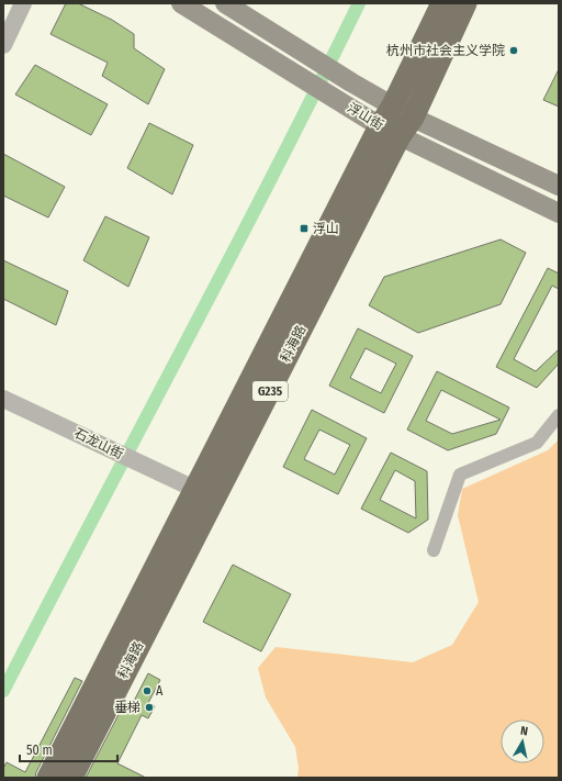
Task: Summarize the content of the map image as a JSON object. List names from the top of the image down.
{
  "streets": {
    "highway": ["科海路", "G235"],
    "main road": ["浮山街"],
    "street": ["石龙山街"]
  },
  "crossings": [
    ["浮山街", "科海路"],
    ["科海路", "石龙山街"]
  ],
  "places": {
    "other": ["杭州市社会主义学院", "A", "垂梯"],
    "transit": ["浮山"]
  },
  "scale_bar": "50 m",
  "north": "top"
}
